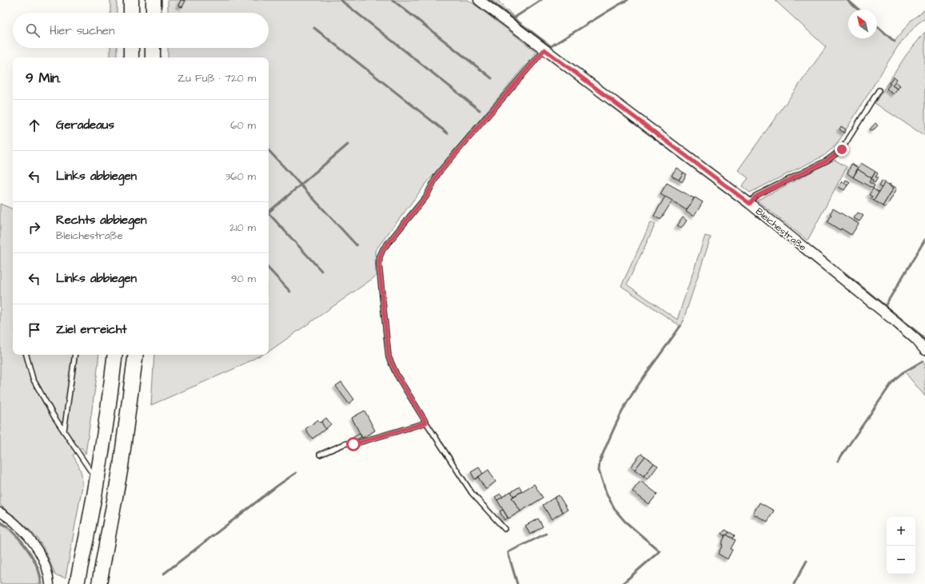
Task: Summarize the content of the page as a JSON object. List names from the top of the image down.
{
  "streets": {
    "street": ["Bleichestraße"]
  },
  "north": "top left",
  "page": {
    "search": "Hier suchen",
    "heading": ["9 Min.", "Zu Fuß · 720 m"],
    "list": [
      ["Geradeaus", "60 m"],
      ["Links abbiegen", "360 m"],
      ["Rechts abbiegen", "Bleichestraße", "210 m"],
      ["Links abbiegen", "90 m"],
      "Ziel erreicht"
    ],
    "map_buttons": ["+", "−"]
  }
}
